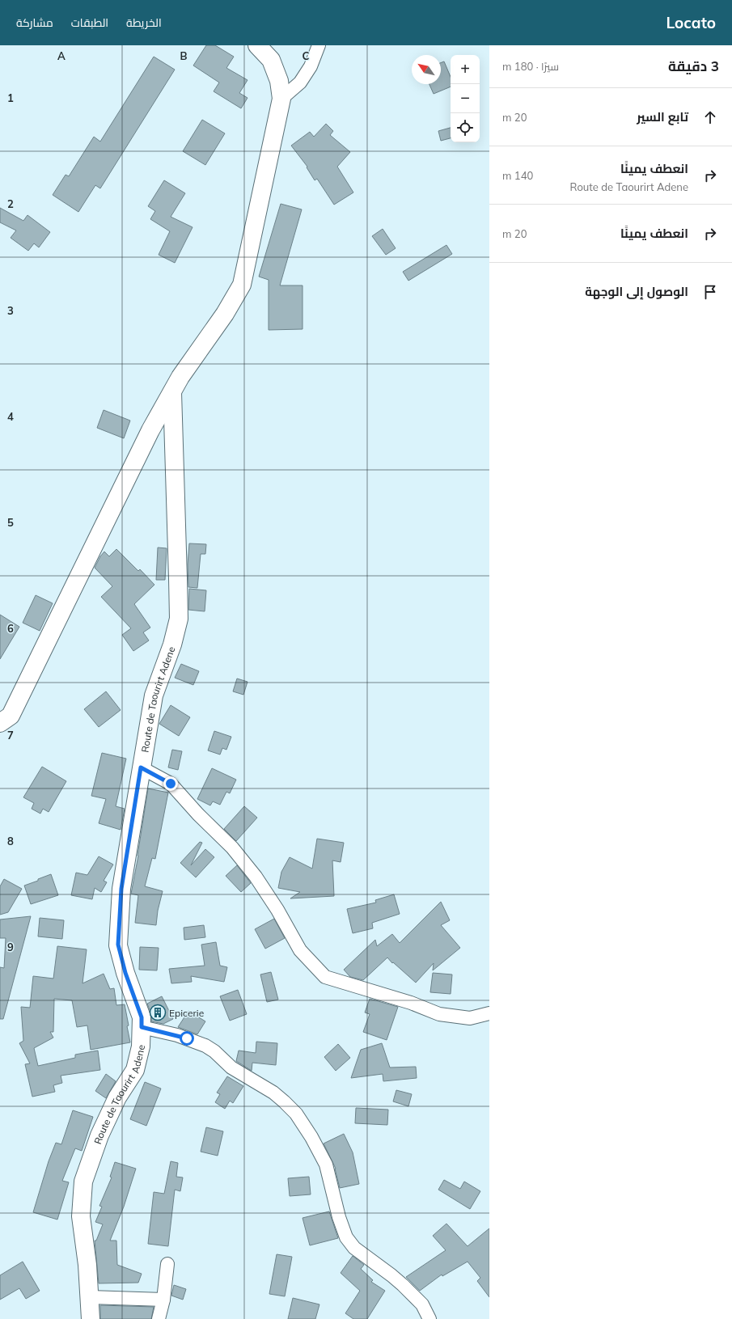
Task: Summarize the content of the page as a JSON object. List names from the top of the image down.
{
  "streets": {
    "street": ["Route de Taourirt Adene"]
  },
  "places": {
    "building": ["Epicerie"]
  },
  "north": "top left",
  "page": {
    "header": "Locato",
    "nav": ["الخريطة", "الطبقات", "مشاركة"],
    "heading": ["3 دقيقة", "سيرًا · 180 m"],
    "map_buttons": ["+", "−"],
    "list": [
      ["تابع السير", "20 m"],
      ["انعطف يمينًا", "Route de Taourirt Adene", "140 m"],
      ["انعطف يمينًا", "20 m"],
      "الوصول إلى الوجهة"
    ]
  },
  "grid": {
    "columns": ["A", "B", "C"],
    "rows": [
      "1",
      "2",
      "3",
      "4",
      "5",
      "6",
      "7",
      "8",
      "9"
    ]
  }
}
